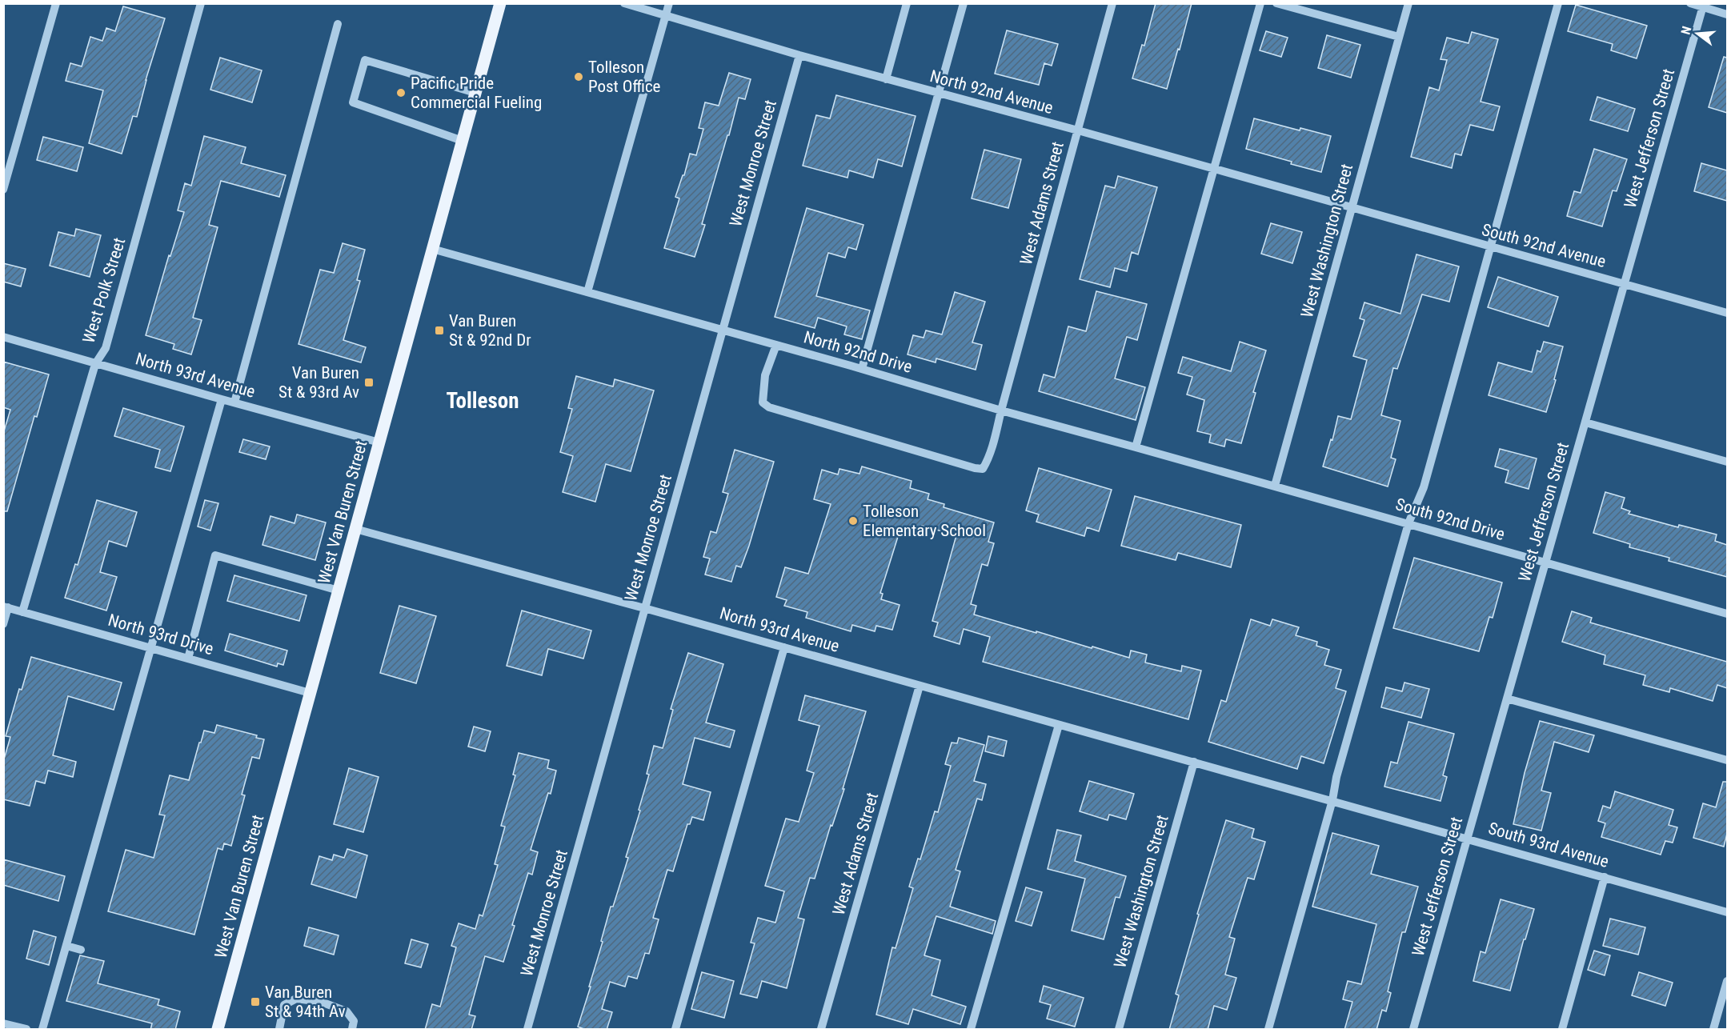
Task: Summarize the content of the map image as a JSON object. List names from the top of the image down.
{
  "streets": {
    "main road": ["West Van Buren Street"],
    "street": [
      "North 92nd Avenue",
      "West Jefferson Street",
      "West Monroe Street",
      "West Adams Street",
      "West Washington Street",
      "South 92nd Avenue",
      "West Polk Street",
      "North 92nd Drive",
      "North 93rd Avenue",
      "South 92nd Drive",
      "North 93rd Drive",
      "South 93rd Avenue"
    ]
  },
  "crossings": [
    ["North 92nd Avenue", "West Monroe Street"],
    ["North 92nd Avenue", "West Adams Street"],
    ["North 92nd Avenue", "West Washington Street"],
    ["North 92nd Avenue", "South 92nd Avenue"],
    ["West Jefferson Street", "South 92nd Avenue"],
    ["West Jefferson Street", "South 92nd Drive"],
    ["West Jefferson Street", "South 93rd Avenue"],
    ["West Monroe Street", "North 92nd Drive"],
    ["West Monroe Street", "North 93rd Avenue"],
    ["West Adams Street", "North 92nd Drive"],
    ["West Adams Street", "North 93rd Avenue"],
    ["West Washington Street", "South 92nd Avenue"],
    ["West Washington Street", "North 92nd Drive"],
    ["West Washington Street", "North 93rd Avenue"],
    ["West Washington Street", "South 92nd Drive"],
    ["West Washington Street", "South 93rd Avenue"],
    ["West Polk Street", "North 93rd Avenue"],
    ["West Polk Street", "North 93rd Drive"],
    ["North 92nd Drive", "West Van Buren Street"],
    ["North 92nd Drive", "South 92nd Drive"],
    ["North 93rd Avenue", "West Van Buren Street"],
    ["North 93rd Avenue", "South 93rd Avenue"],
    ["West Van Buren Street", "North 93rd Drive"]
  ],
  "districts": ["Tolleson"],
  "places": {
    "other": ["Tolleson Post Office", "Pacific Pride Commercial Fueling", "Tolleson Elementary School"],
    "transit": ["Van Buren St & 92nd Dr", "Van Buren St & 93rd Av", "Van Buren St & 94th Av"]
  },
  "north": "left"
}
